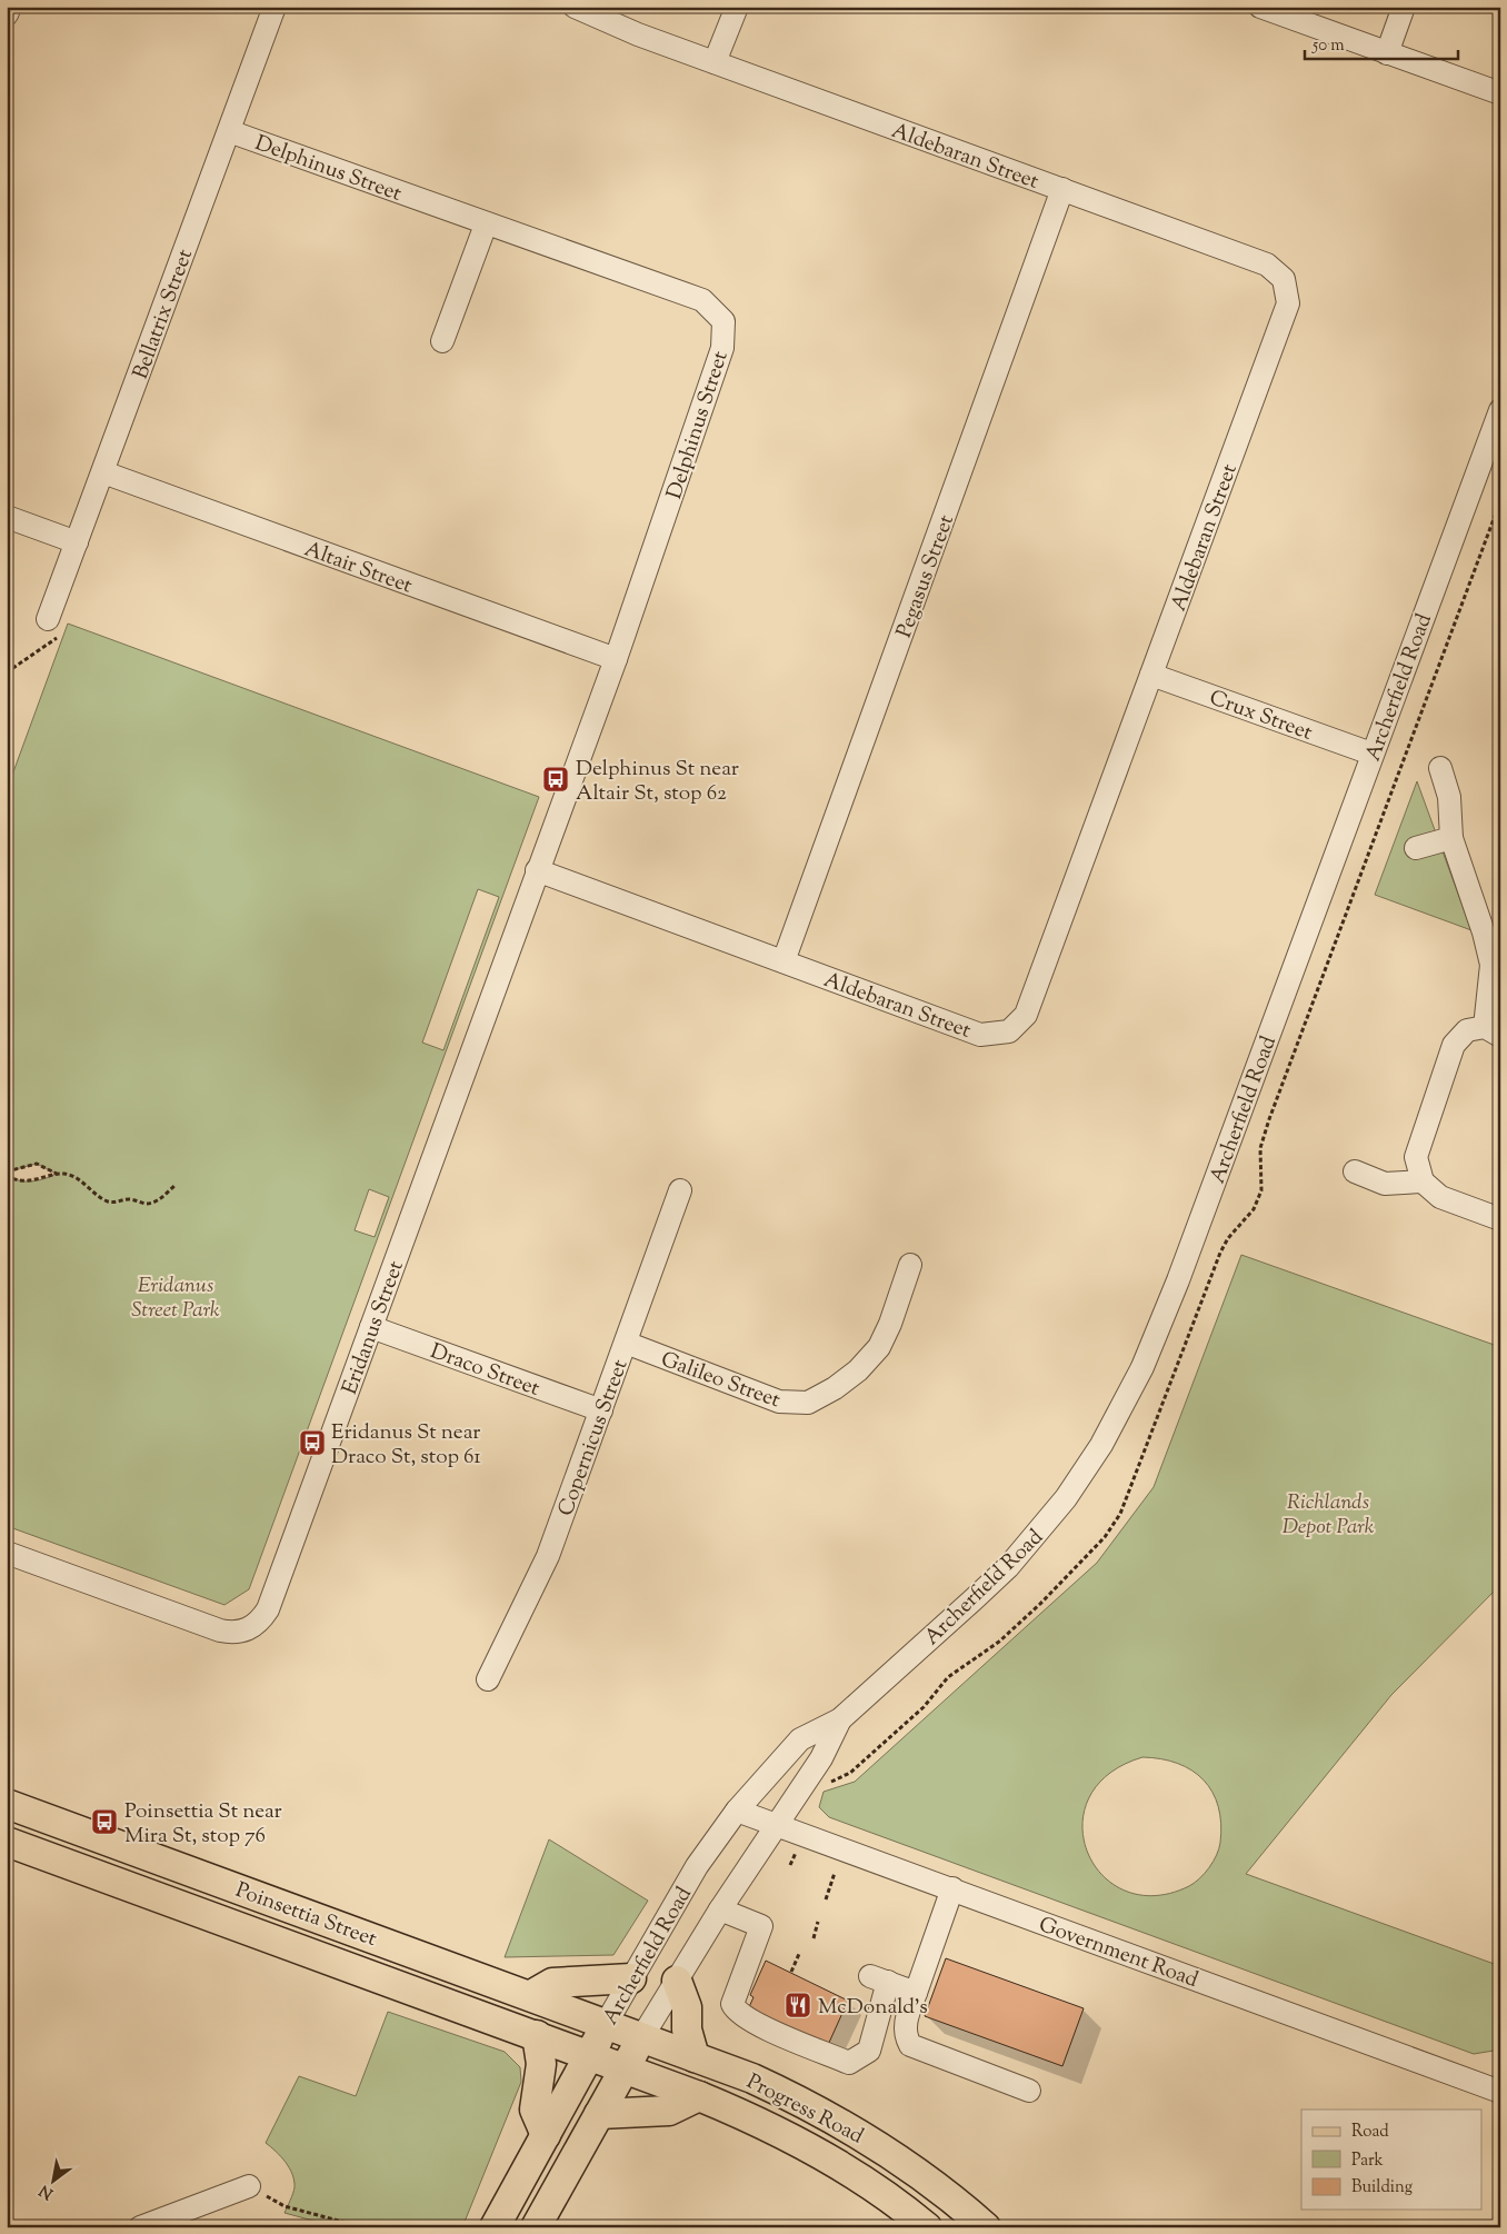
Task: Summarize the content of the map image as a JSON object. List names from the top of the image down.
{
  "streets": {
    "main road": ["Archerfield Road", "Poinsettia Street", "Progress Road"],
    "street": [
      "Aldebaran Street",
      "Delphinus Street",
      "Bellatrix Street",
      "Altair Street",
      "Pegasus Street",
      "Crux Street",
      "Eridanus Street",
      "Draco Street",
      "Galileo Street",
      "Copernicus Street",
      "Government Road"
    ]
  },
  "crossings": [
    ["Aldebaran Street", "Delphinus Street"],
    ["Aldebaran Street", "Pegasus Street"],
    ["Aldebaran Street", "Crux Street"],
    ["Aldebaran Street", "Eridanus Street"],
    ["Delphinus Street", "Bellatrix Street"],
    ["Delphinus Street", "Altair Street"],
    ["Delphinus Street", "Eridanus Street"],
    ["Bellatrix Street", "Altair Street"],
    ["Archerfield Road", "Crux Street"],
    ["Archerfield Road", "Poinsettia Street"],
    ["Archerfield Road", "Government Road"],
    ["Archerfield Road", "Progress Road"],
    ["Eridanus Street", "Draco Street"],
    ["Draco Street", "Copernicus Street"],
    ["Galileo Street", "Copernicus Street"],
    ["Poinsettia Street", "Progress Road"]
  ],
  "parks": ["Eridanus Street Park", "Richlands Depot Park"],
  "places": {
    "bus stop": ["Delphinus St near Altair St, stop 62", "Eridanus St near Draco St, stop 61", "Poinsettia St near Mira St, stop 76"],
    "restaurant": ["McDonald's"]
  },
  "legend": ["Road", "Park", "Building"],
  "scale_bar": "50 m",
  "north": "bottom left"
}
